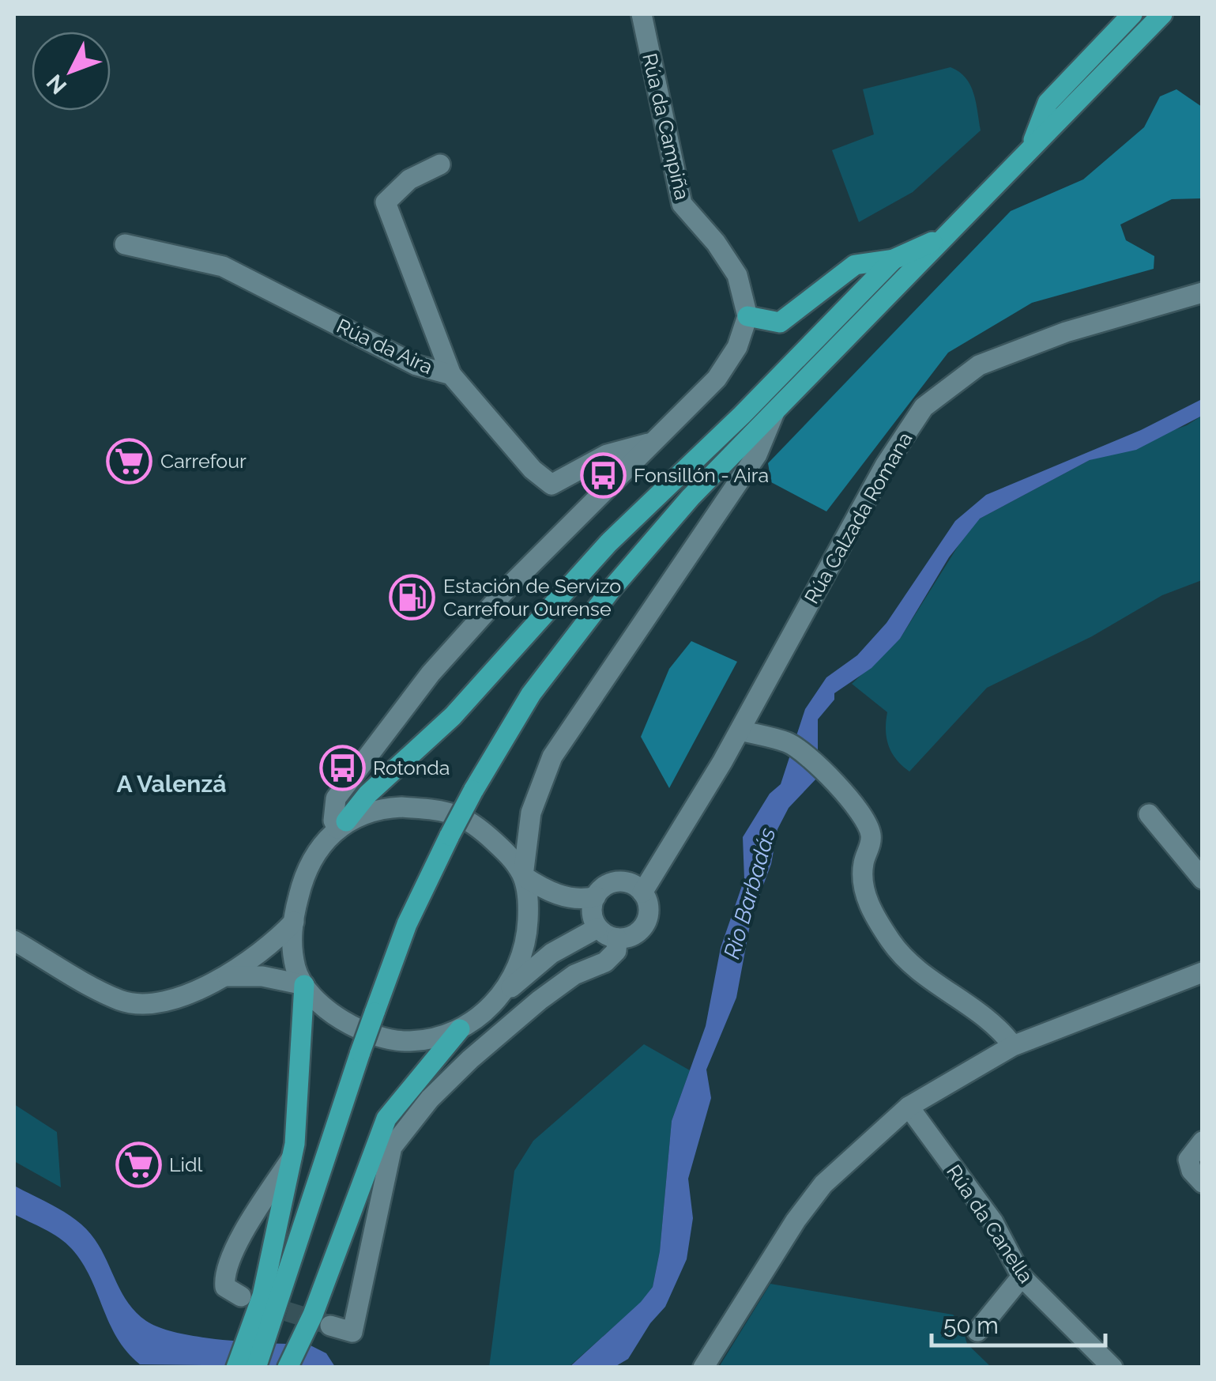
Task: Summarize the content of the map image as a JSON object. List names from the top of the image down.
{
  "streets": {
    "street": [
      "Rúa da Campiña",
      "Rúa da Aira",
      "Rúa Calzada Romana",
      "Rúa da Canella"
    ]
  },
  "districts": ["A Valenzá"],
  "water": ["Rio Barbadás"],
  "places": {
    "supermarket": ["Carrefour", "Lidl"],
    "bus stop": ["Fonsillón - Aira", "Rotonda"],
    "fuel station": ["Estación de Servizo Carrefour Ourense"]
  },
  "scale_bar": "50 m",
  "north": "bottom left"
}
